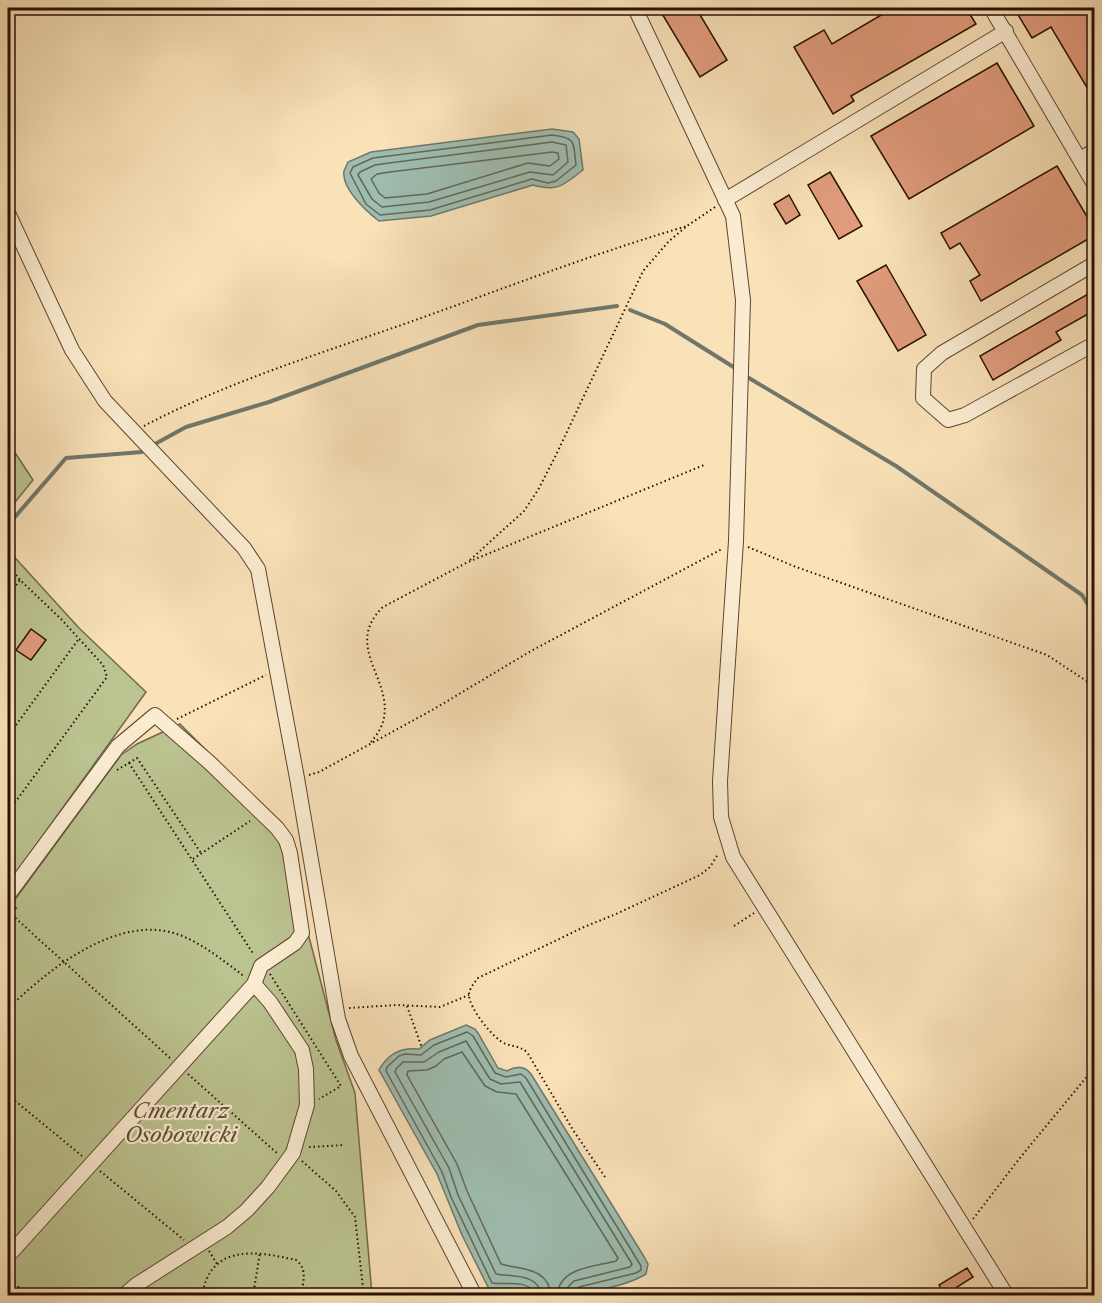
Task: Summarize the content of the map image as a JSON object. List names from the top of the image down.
{
  "parks": ["Cmentarz Osobowicki"]
}
